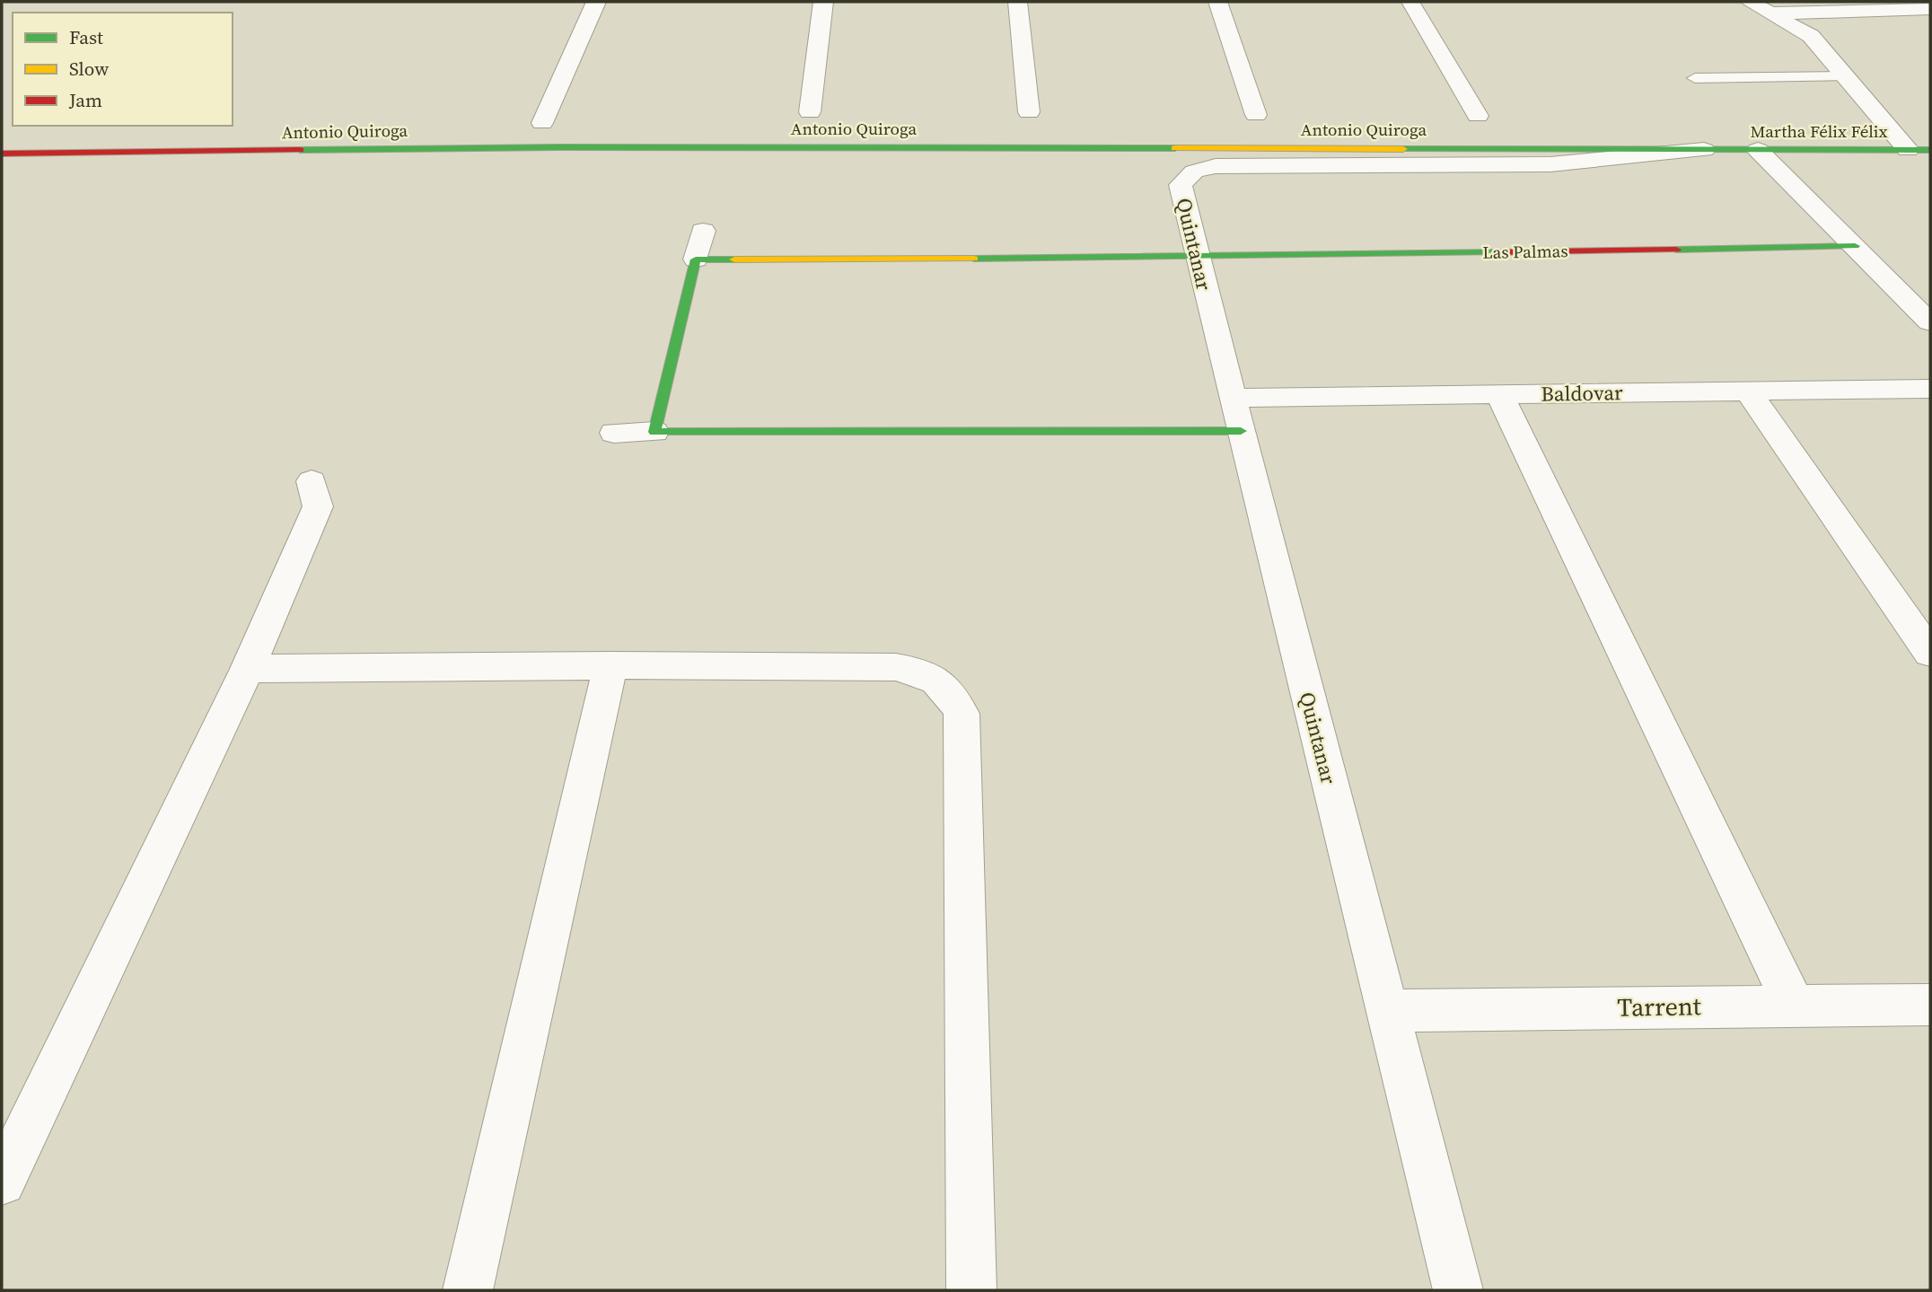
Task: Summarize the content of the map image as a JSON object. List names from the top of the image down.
{
  "streets": {
    "street": [
      "Antonio Quiroga",
      "Martha Félix Félix",
      "Quintanar",
      "Las Palmas",
      "Baldovar",
      "Tarrent"
    ]
  },
  "crossings": [
    ["Antonio Quiroga", "Martha Félix Félix"],
    ["Antonio Quiroga", "Quintanar"],
    ["Martha Félix Félix", "Quintanar"],
    ["Quintanar", "Las Palmas"],
    ["Quintanar", "Baldovar"],
    ["Quintanar", "Tarrent"]
  ],
  "legend": ["Fast", "Slow", "Jam"]
}
